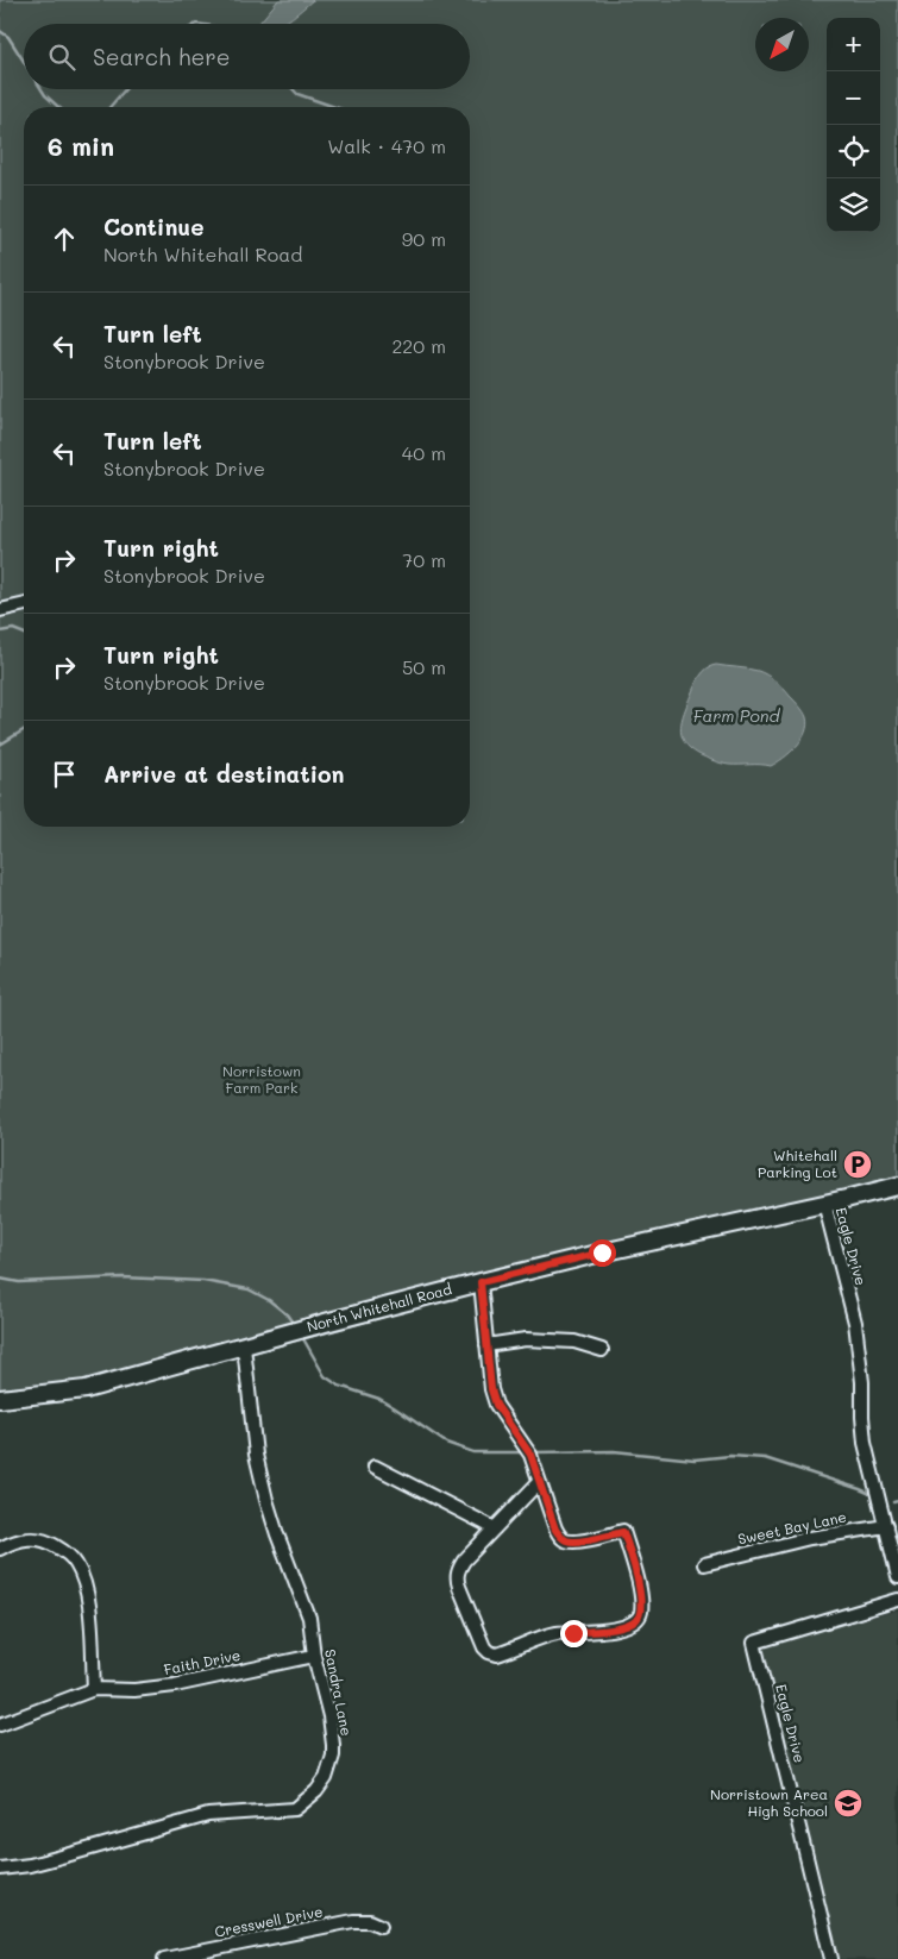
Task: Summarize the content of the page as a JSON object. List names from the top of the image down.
{
  "streets": {
    "main road": ["North Whitehall Road"],
    "street": [
      "Eagle Drive",
      "Sweet Bay Lane",
      "Faith Drive",
      "Sandra Lane",
      "Cresswell Drive"
    ]
  },
  "crossings": [
    ["Eagle Drive", "North Whitehall Road"],
    ["Eagle Drive", "Sweet Bay Lane"],
    ["North Whitehall Road", "Sandra Lane"],
    ["Faith Drive", "Sandra Lane"]
  ],
  "water": ["Farm Pond"],
  "parks": ["Norristown Farm Park"],
  "places": {
    "parking": ["Whitehall Parking Lot"],
    "school or university": ["Norristown Area High School"]
  },
  "north": "bottom left",
  "page": {
    "map_buttons": ["+", "−"],
    "search": "Search here",
    "heading": ["6 min", "Walk · 470 m"],
    "list": [
      ["Continue", "North Whitehall Road", "90 m"],
      ["Turn left", "Stonybrook Drive", "220 m"],
      ["Turn left", "Stonybrook Drive", "40 m"],
      ["Turn right", "Stonybrook Drive", "70 m"],
      ["Turn right", "Stonybrook Drive", "50 m"],
      "Arrive at destination"
    ]
  }
}
